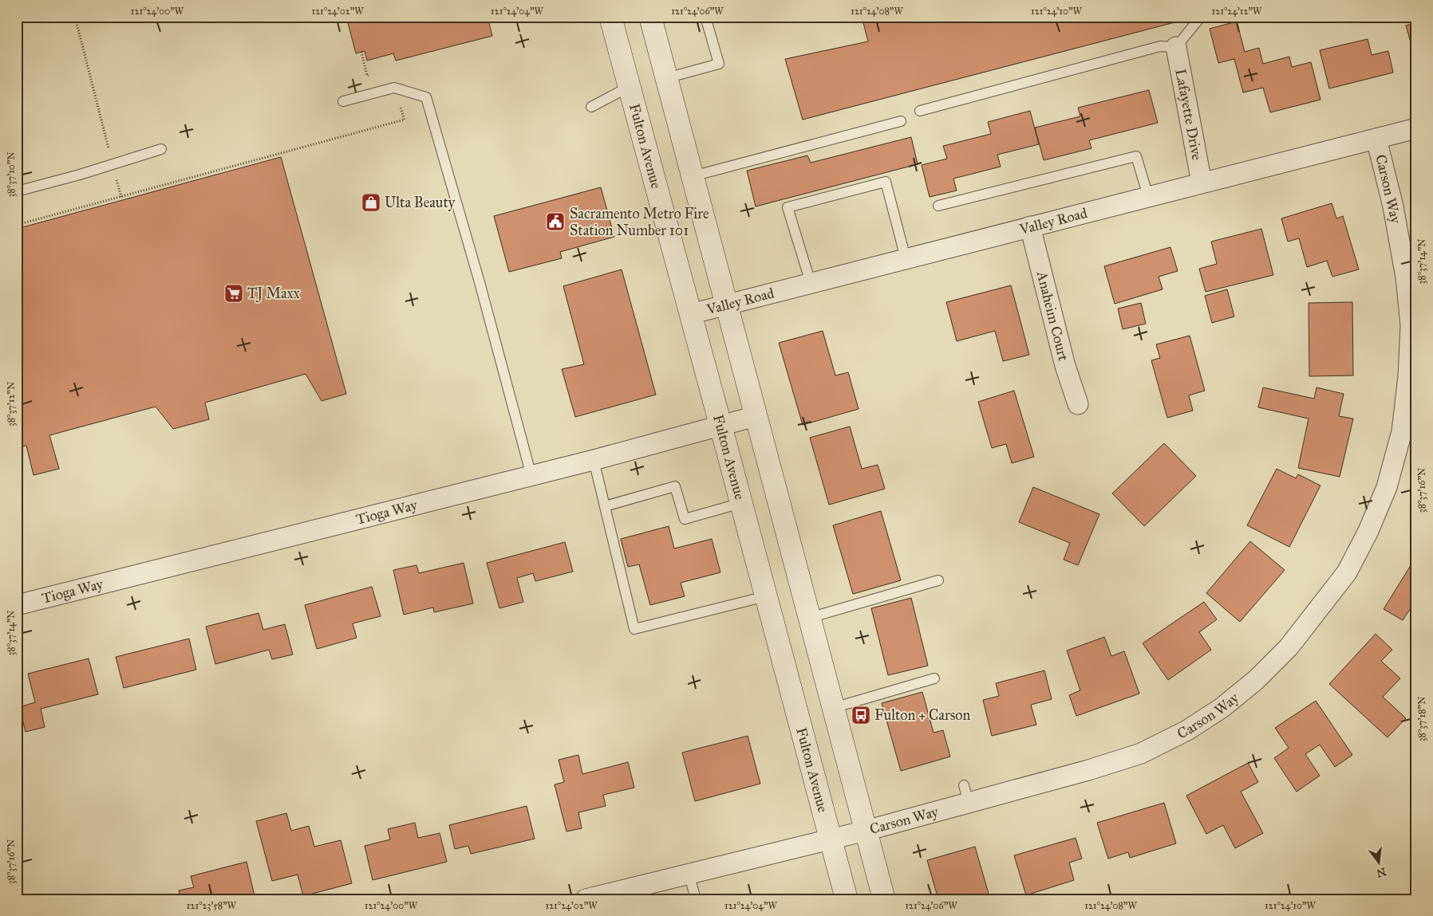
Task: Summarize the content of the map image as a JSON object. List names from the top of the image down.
{
  "streets": {
    "main road": ["Fulton Avenue"],
    "street": [
      "Lafayette Drive",
      "Carson Way",
      "Valley Road",
      "Anaheim Court",
      "Tioga Way"
    ]
  },
  "crossings": [
    ["Lafayette Drive", "Valley Road"],
    ["Fulton Avenue", "Carson Way"],
    ["Fulton Avenue", "Valley Road"],
    ["Fulton Avenue", "Tioga Way"],
    ["Carson Way", "Valley Road"],
    ["Valley Road", "Anaheim Court"]
  ],
  "places": {
    "shop": ["Ulta Beauty"],
    "public building": ["Sacramento Metro Fire Station Number 101"],
    "supermarket": ["TJ Maxx"],
    "bus stop": ["Fulton + Carson"]
  },
  "north": "bottom",
  "coordinates": [
    "121°24'00\"W",
    "121°24'02\"W",
    "121°24'04\"W",
    "121°24'06\"W",
    "121°24'08\"W",
    "121°24'10\"W",
    "121°24'12\"W",
    "38°37'10\"N",
    "38°37'14\"N",
    "38°37'12\"N",
    "38°37'16\"N",
    "38°37'18\"N",
    "121°23'58\"W"
  ]
}
